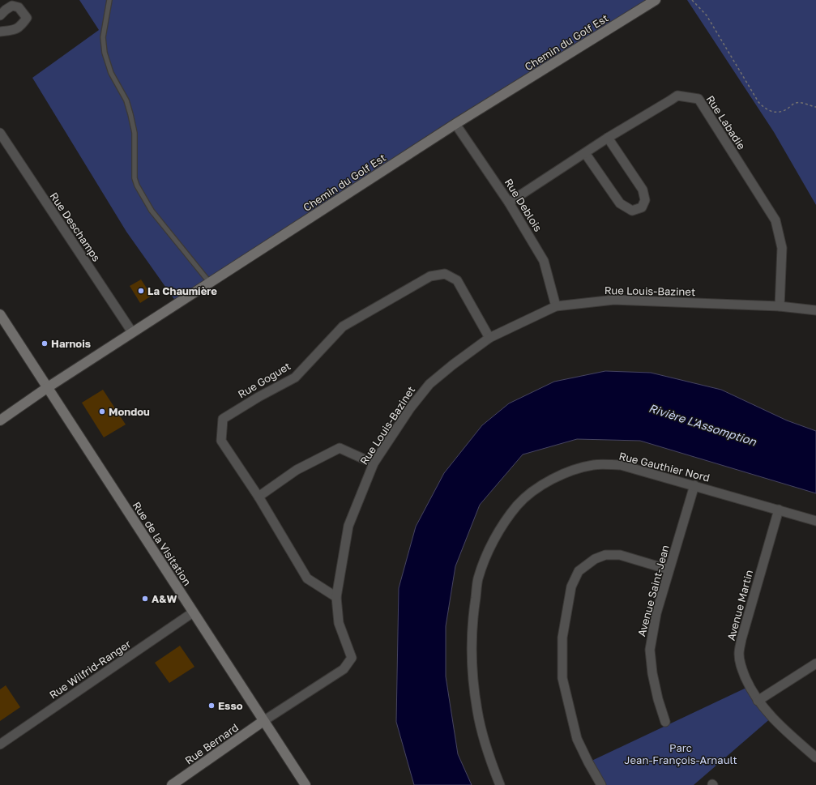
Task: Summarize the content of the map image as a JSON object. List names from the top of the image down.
{
  "streets": {
    "street": [
      "Chemin du Golf Est",
      "Rue Labadie",
      "Rue Deblois",
      "Rue Deschamps",
      "Rue Louis-Bazinet",
      "Rue Goguet",
      "Rue Gauthier Nord",
      "Rue de la Visitation",
      "Avenue Saint-Jean",
      "Avenue Martin",
      "Rue Wilfrid-Ranger",
      "Rue Bernard"
    ]
  },
  "crossings": [
    ["Chemin du Golf Est", "Rue Deblois"],
    ["Chemin du Golf Est", "Rue Deschamps"],
    ["Chemin du Golf Est", "Rue de la Visitation"],
    ["Rue Labadie", "Rue Deblois"],
    ["Rue Labadie", "Rue Louis-Bazinet"],
    ["Rue Deblois", "Rue Louis-Bazinet"],
    ["Rue Louis-Bazinet", "Rue Goguet"],
    ["Rue Louis-Bazinet", "Rue de la Visitation"],
    ["Rue Louis-Bazinet", "Rue Bernard"],
    ["Rue Gauthier Nord", "Avenue Saint-Jean"],
    ["Rue Gauthier Nord", "Avenue Martin"],
    ["Rue de la Visitation", "Rue Wilfrid-Ranger"],
    ["Rue de la Visitation", "Rue Bernard"]
  ],
  "water": ["Rivière L'Assomption"],
  "parks": ["Parc Jean-François-Arnault"],
  "places": [
    "La Chaumière",
    "Harnois",
    "Mondou",
    "A&W",
    "Esso"
  ]
}
